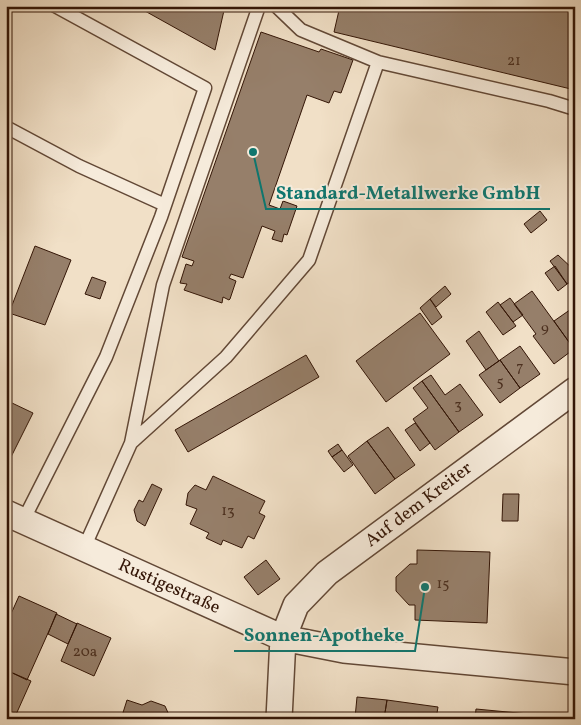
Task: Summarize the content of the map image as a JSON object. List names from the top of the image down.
{
  "streets": {
    "street": ["Auf dem Kreiter", "Rustigestraße"]
  },
  "crossings": [
    ["Auf dem Kreiter", "Rustigestraße"]
  ],
  "places": ["Standard-Metallwerke GmbH", "Sonnen-Apotheke"],
  "house_numbers": [
    "21",
    "9",
    "7",
    "5",
    "3",
    "13",
    "15",
    "20a"
  ]
}
